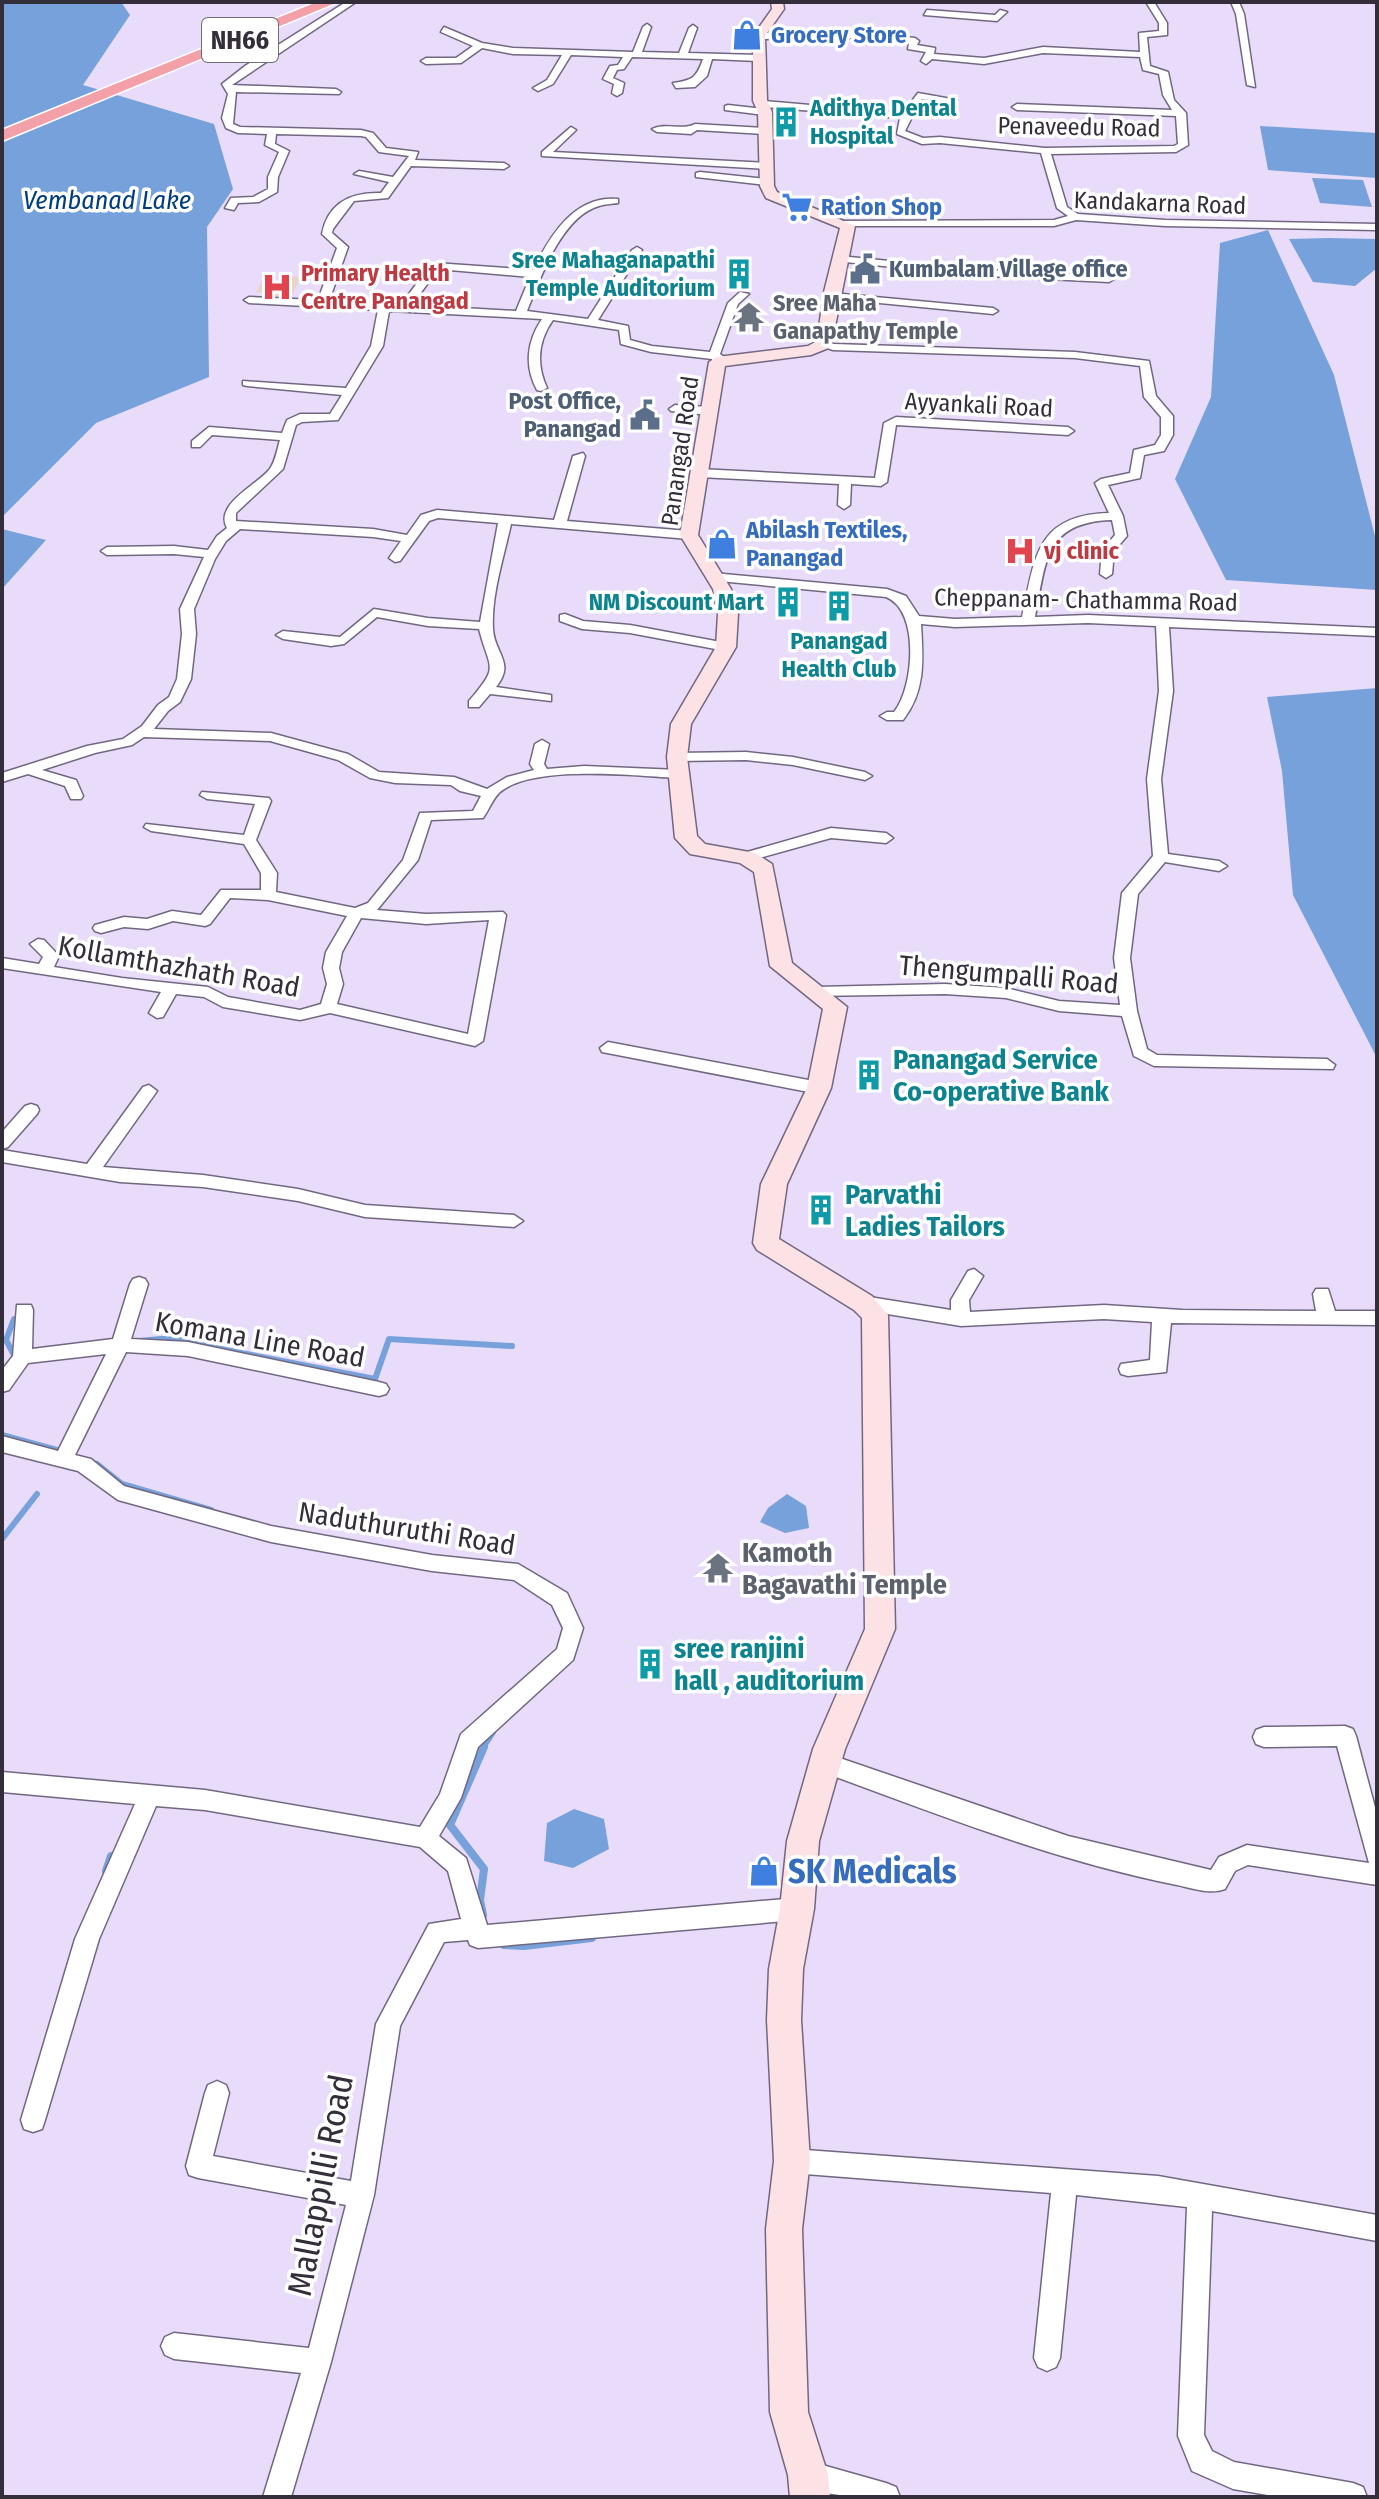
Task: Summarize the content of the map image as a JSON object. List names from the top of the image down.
{
  "streets": {
    "highway": ["NH66"],
    "main road": ["Panangad Road"],
    "street": [
      "Penaveedu Road",
      "Kandakarna Road",
      "Ayyankali Road",
      "Cheppanam- Chathamma Road",
      "Kollamthazhath Road",
      "Thengumpalli Road",
      "Komana Line Road",
      "Naduthuruthi Road",
      "Mallappilli Road"
    ]
  },
  "crossings": [
    ["Ayyankali Road", "Panangad Road"],
    ["Panangad Road", "Cheppanam- Chathamma Road"]
  ],
  "water": ["Vembanad Lake"],
  "places": {
    "shop": ["Grocery Store", "Abilash Textiles, Panangad", "SK Medicals"],
    "building": [
      "Adithya Dental Hospital",
      "Sree Mahaganapathi Temple Auditorium",
      "NM Discount Mart",
      "Panangad Health Club",
      "Panangad Service Co-operative Bank",
      "Parvathi Ladies Tailors",
      "sree ranjini hall , auditorium"
    ],
    "supermarket": ["Ration Shop"],
    "public building": ["Kumbalam Village office", "Post Office, Panangad"],
    "hospital": ["Primary Health Centre Panangad", "vj clinic"],
    "temple": ["Sree Maha Ganapathy Temple", "Kamoth Bagavathi Temple"]
  }
}
